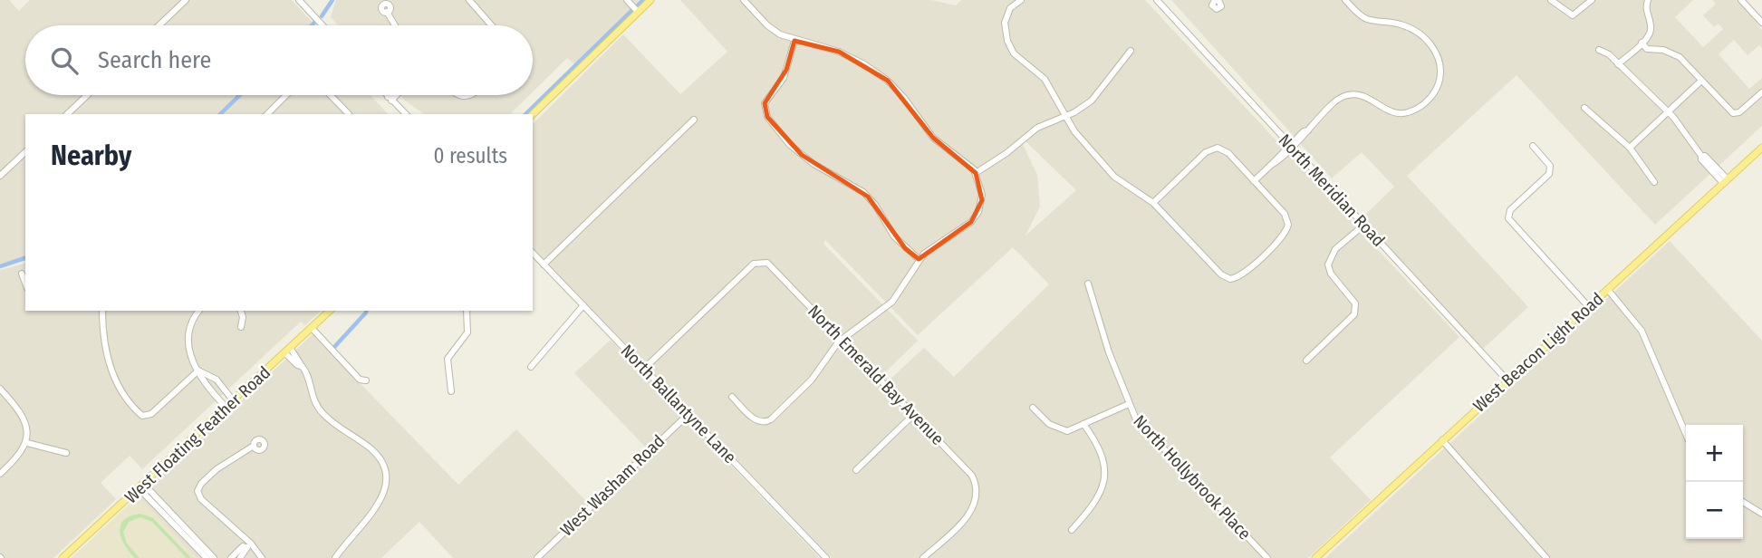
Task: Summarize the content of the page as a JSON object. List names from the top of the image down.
{
  "streets": {
    "main road": ["West Beacon Light Road", "West Floating Feather Road"],
    "street": [
      "North Meridian Road",
      "North Emerald Bay Avenue",
      "North Ballantyne Lane",
      "North Hollybrook Place",
      "West Washam Road"
    ]
  },
  "crossings": [
    ["North Meridian Road", "West Beacon Light Road"],
    ["North Emerald Bay Avenue", "North Ballantyne Lane"],
    ["North Ballantyne Lane", "West Washam Road"]
  ],
  "page": {
    "search": "Search here",
    "heading": ["Nearby", "0 results"],
    "map_buttons": ["+", "−"]
  }
}
